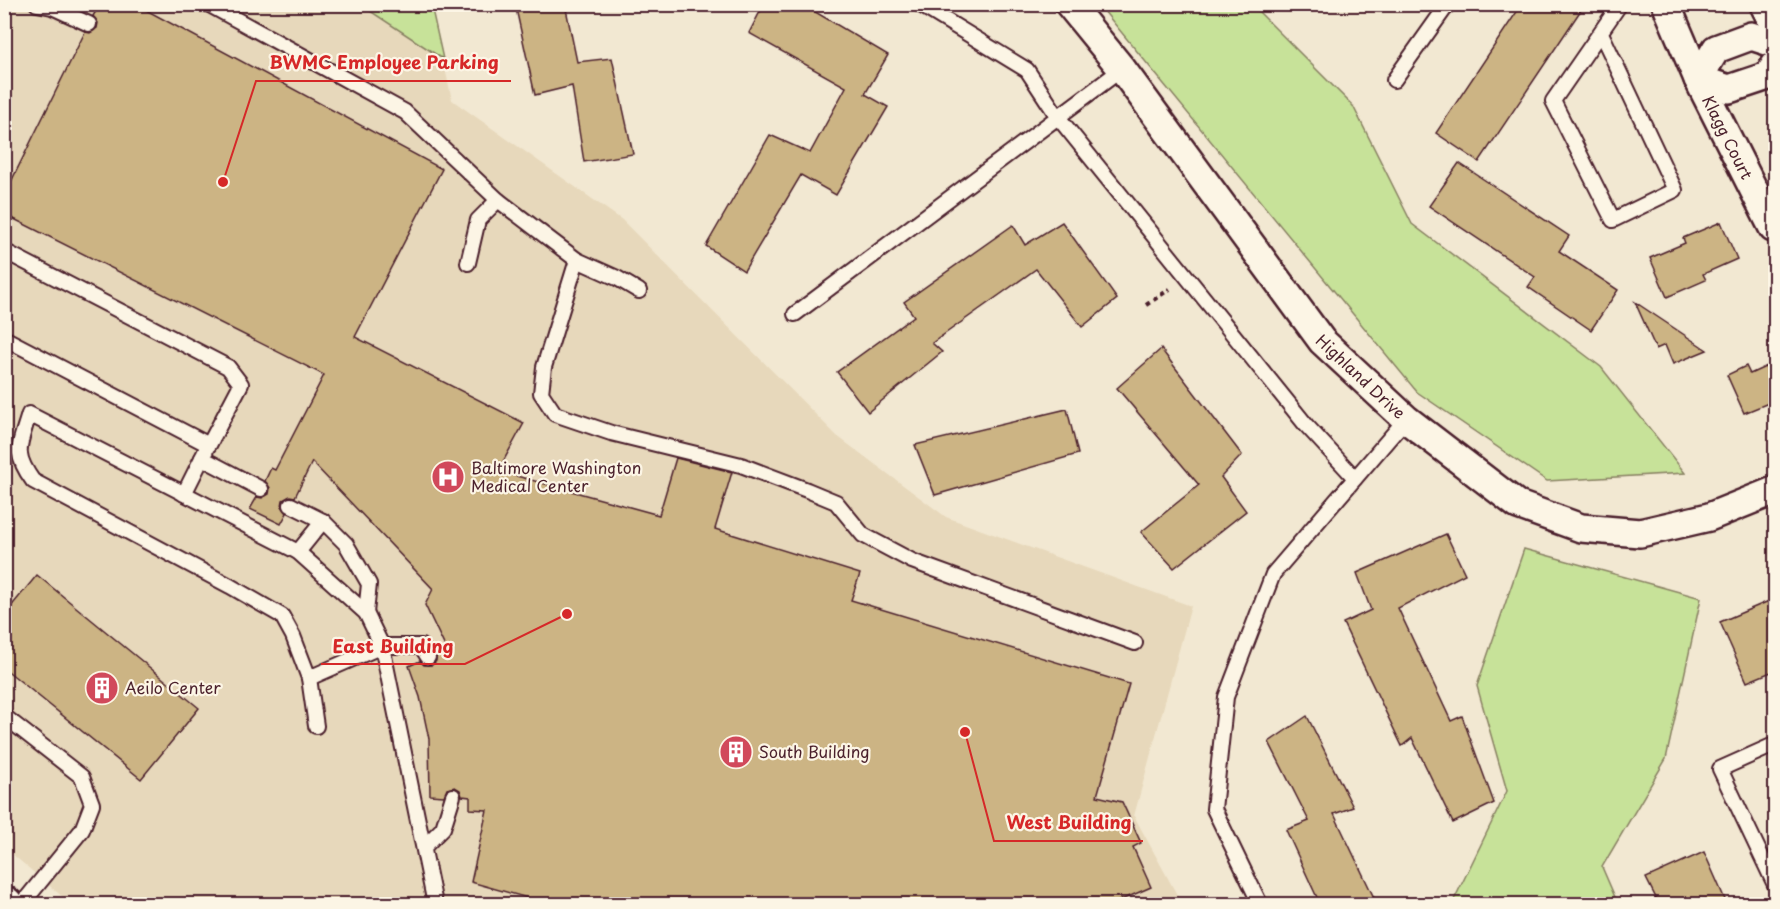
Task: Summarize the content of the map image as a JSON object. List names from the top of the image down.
{
  "streets": {
    "street": ["Klagg Court", "Highland Drive"]
  },
  "places": {
    "other": ["BWMC Employee Parking", "East Building", "West Building"],
    "hospital": ["Baltimore Washington Medical Center"],
    "building": ["Aeilo Center", "South Building"]
  }
}
